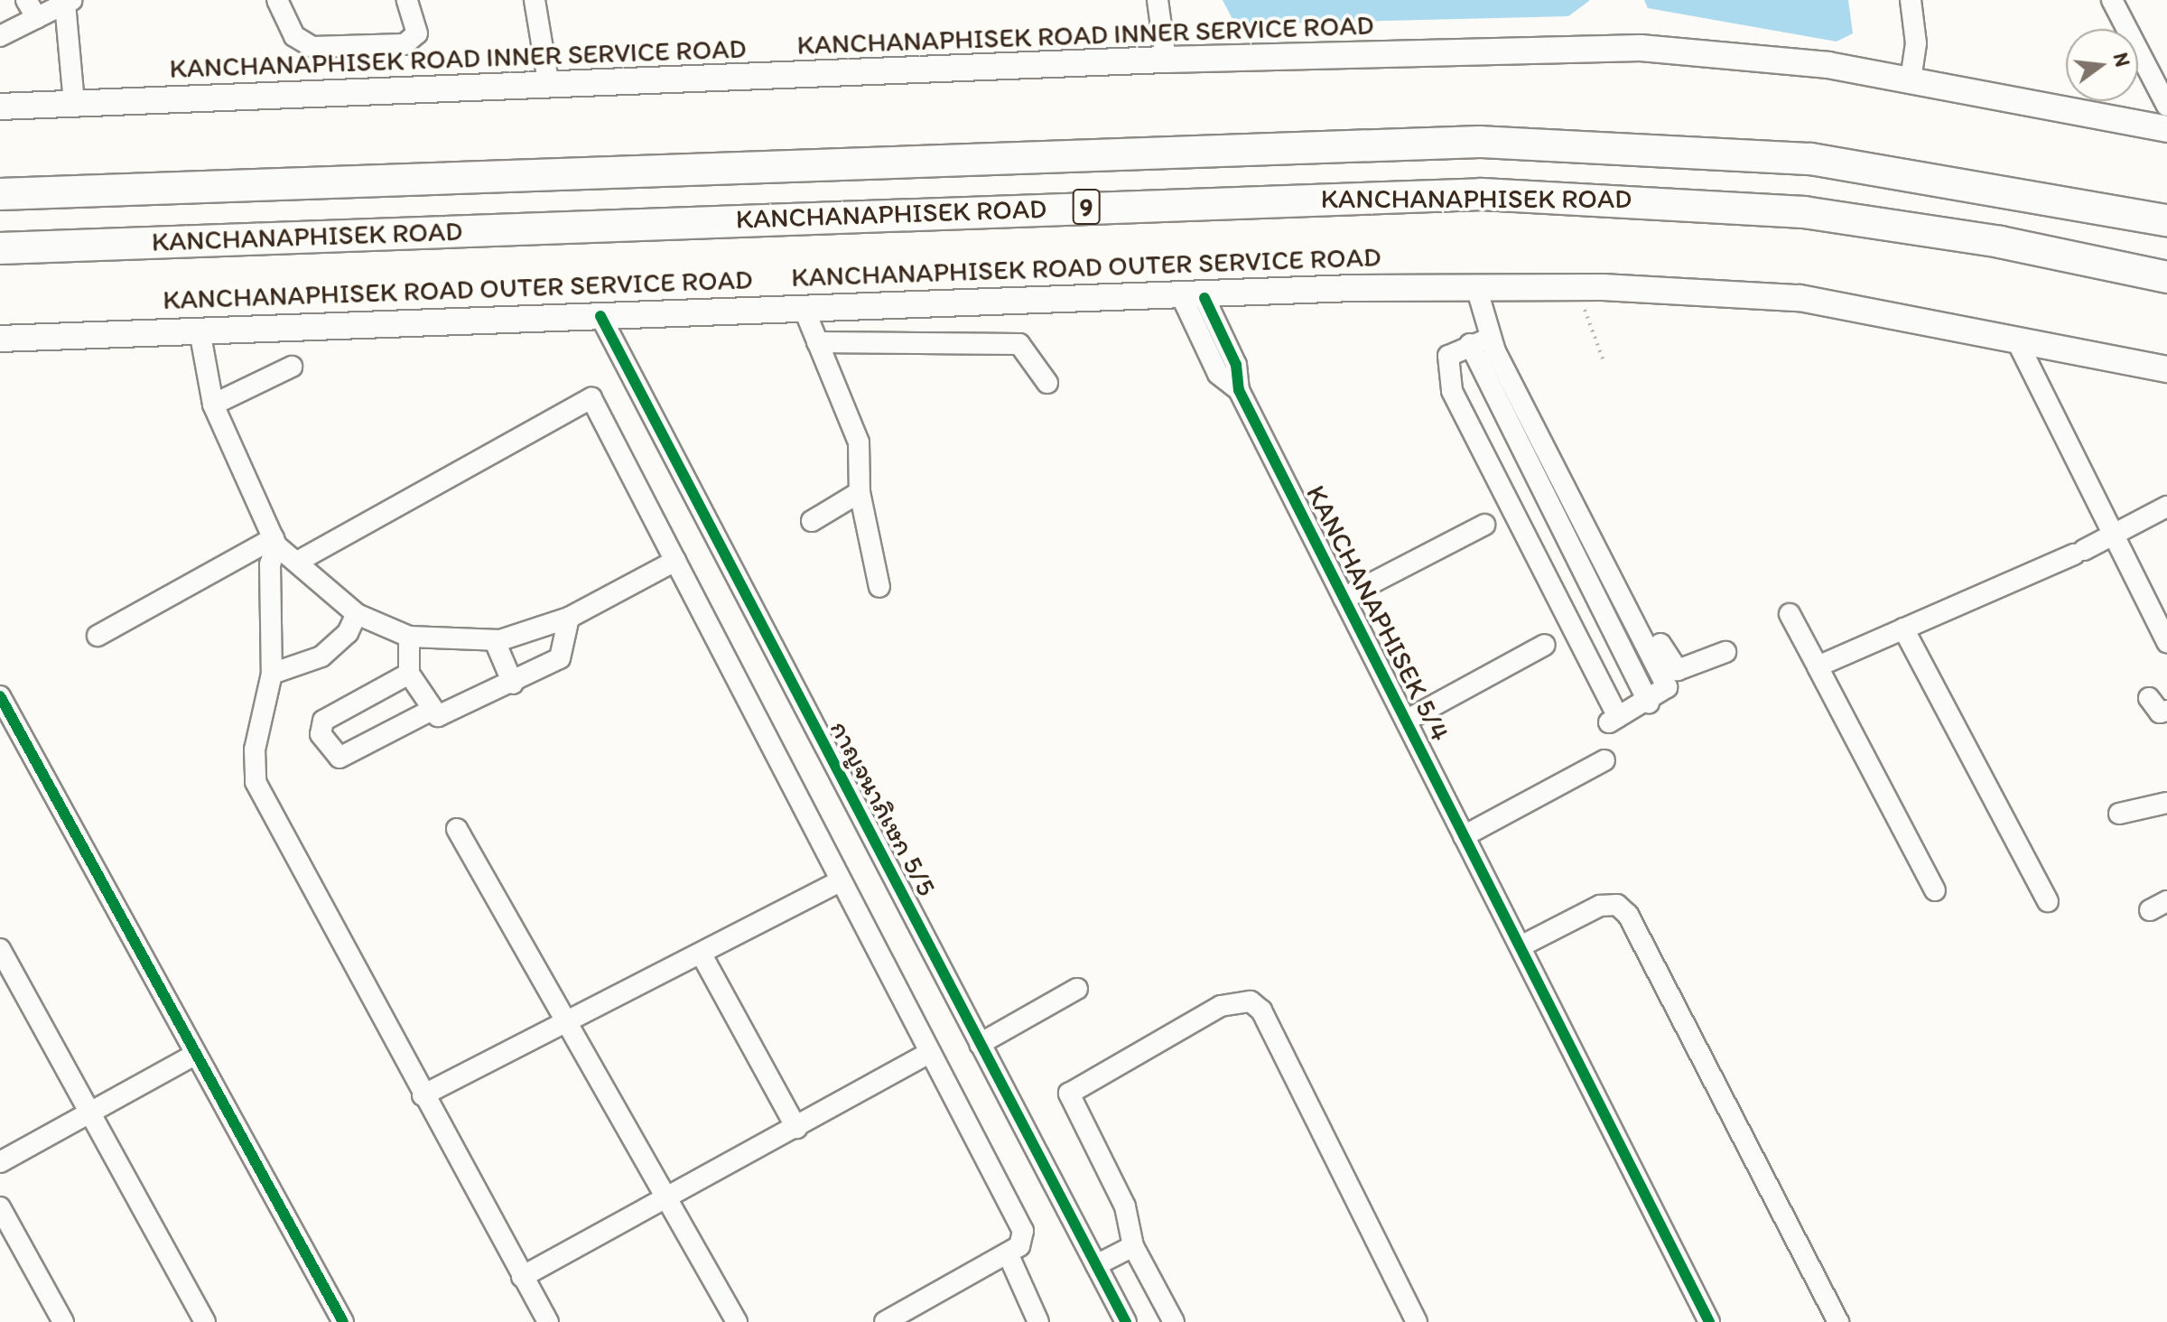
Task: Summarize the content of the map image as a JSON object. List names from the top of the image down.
{
  "streets": {
    "highway": ["KANCHANAPHISEK ROAD", "9"],
    "main road": ["KANCHANAPHISEK ROAD INNER SERVICE ROAD", "KANCHANAPHISEK ROAD OUTER SERVICE ROAD"],
    "street": ["KANCHANAPHISEK 5/4", "กาญจนาภิเษก 5/5"]
  },
  "crossings": [
    ["KANCHANAPHISEK ROAD OUTER SERVICE ROAD", "KANCHANAPHISEK 5/4"],
    ["KANCHANAPHISEK ROAD OUTER SERVICE ROAD", "กาญจนาภิเษก 5/5"]
  ],
  "north": "right"
}
